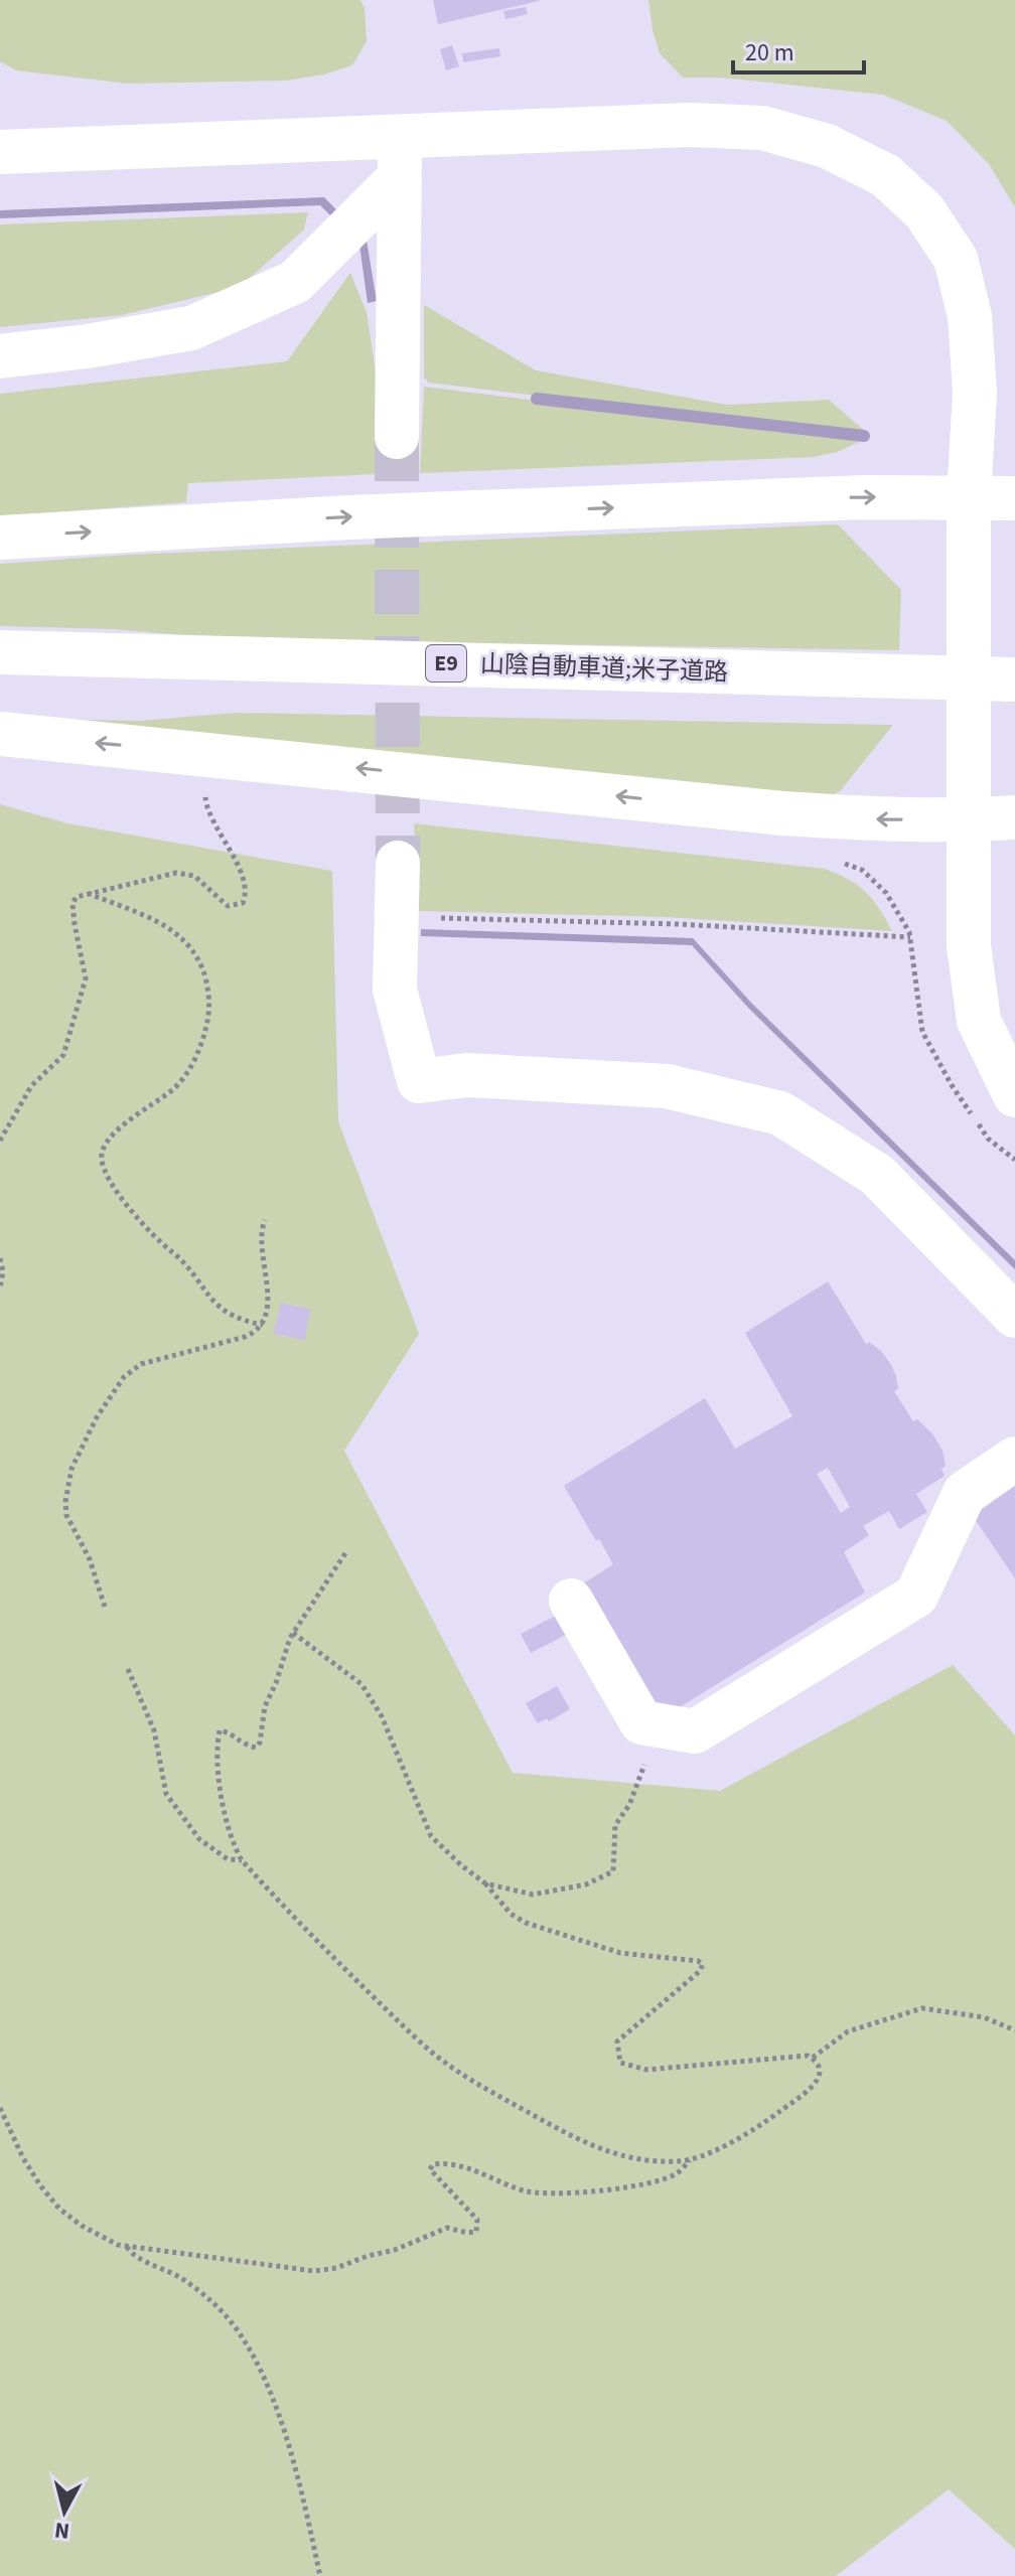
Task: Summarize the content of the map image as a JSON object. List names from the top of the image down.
{
  "streets": {
    "main road": ["E9", "山陰自動車道;米子道路"]
  },
  "scale_bar": "20 m",
  "north": "bottom"
}
